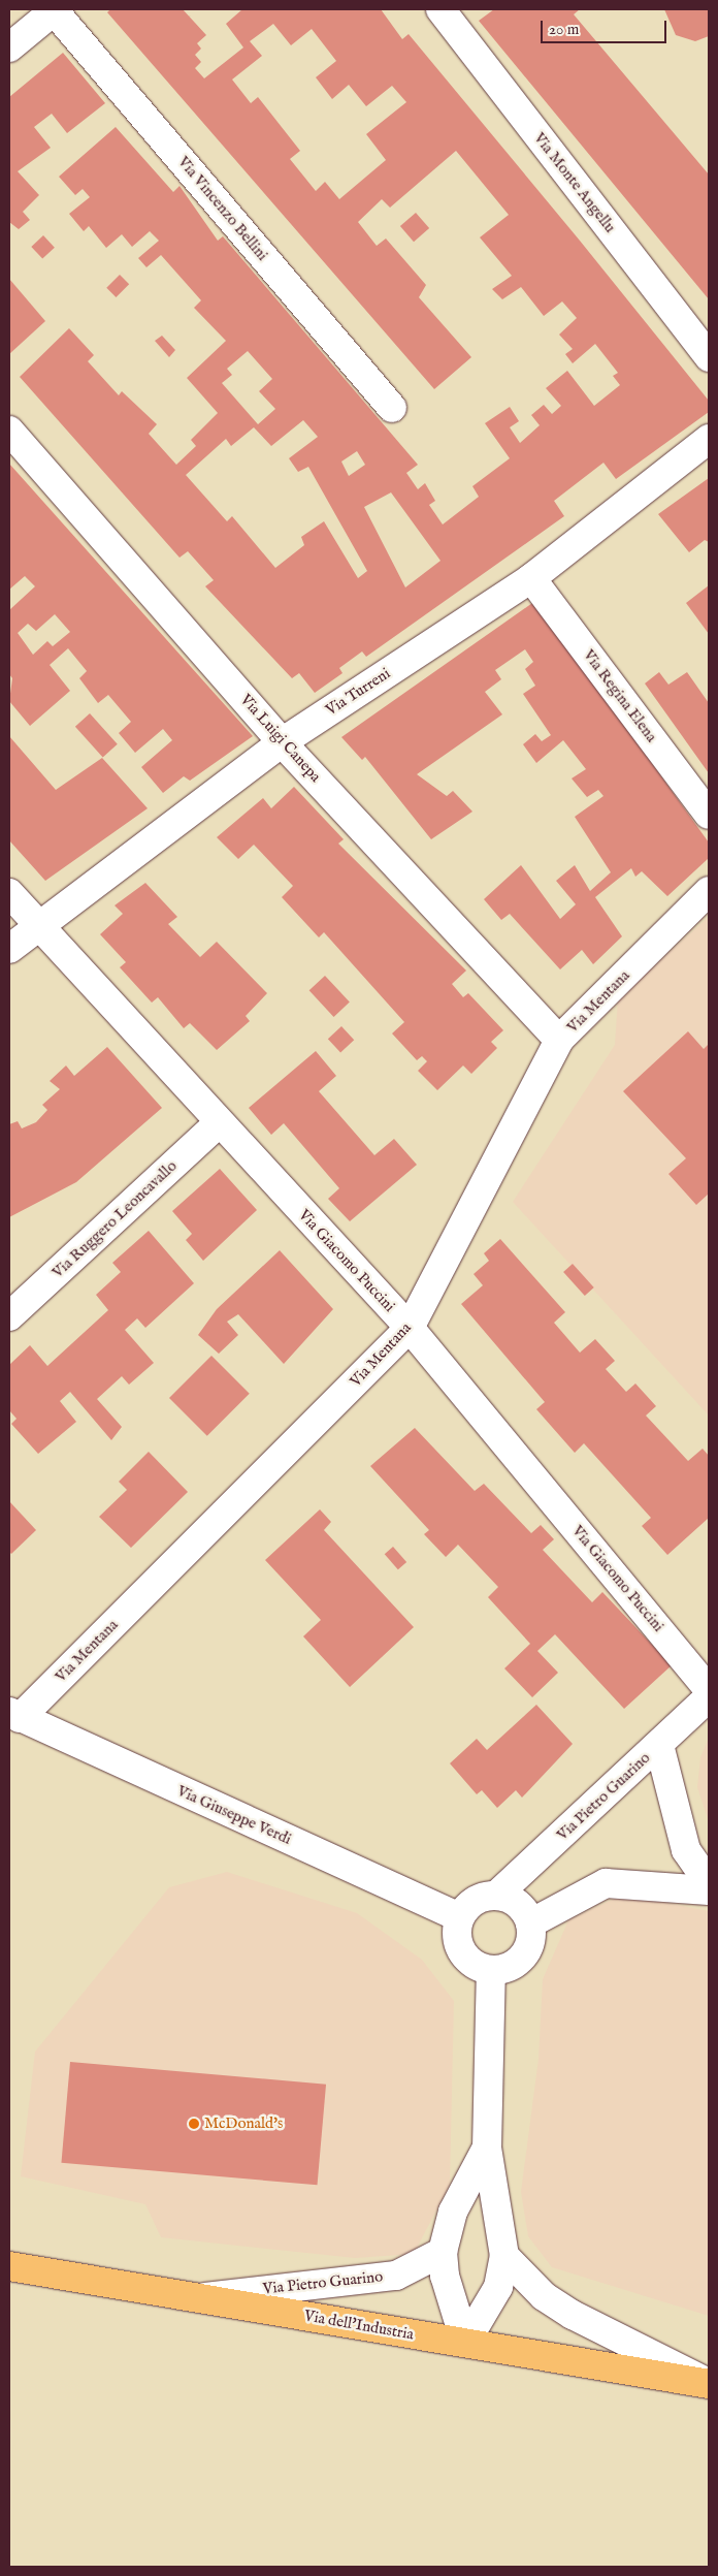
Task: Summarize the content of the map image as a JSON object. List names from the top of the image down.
{
  "streets": {
    "main road": ["Via dell'Industria"],
    "street": [
      "Via Monte Angellu",
      "Via Vincenzo Bellini",
      "Via Turreni",
      "Via Regina Elena",
      "Via Luigi Canepa",
      "Via Mentana",
      "Via Ruggero Leoncavallo",
      "Via Giacomo Puccini",
      "Via Pietro Guarino",
      "Via Giuseppe Verdi"
    ]
  },
  "crossings": [
    ["Via Turreni", "Via Regina Elena"],
    ["Via Turreni", "Via Luigi Canepa"],
    ["Via Turreni", "Via Giacomo Puccini"],
    ["Via Luigi Canepa", "Via Mentana"],
    ["Via Mentana", "Via Giacomo Puccini"],
    ["Via Mentana", "Via Giuseppe Verdi"],
    ["Via Ruggero Leoncavallo", "Via Giacomo Puccini"],
    ["Via Pietro Guarino", "Via Giuseppe Verdi"],
    ["Via Pietro Guarino", "Via dell'Industria"]
  ],
  "places": ["McDonald's"],
  "scale_bar": "20 m"
}
